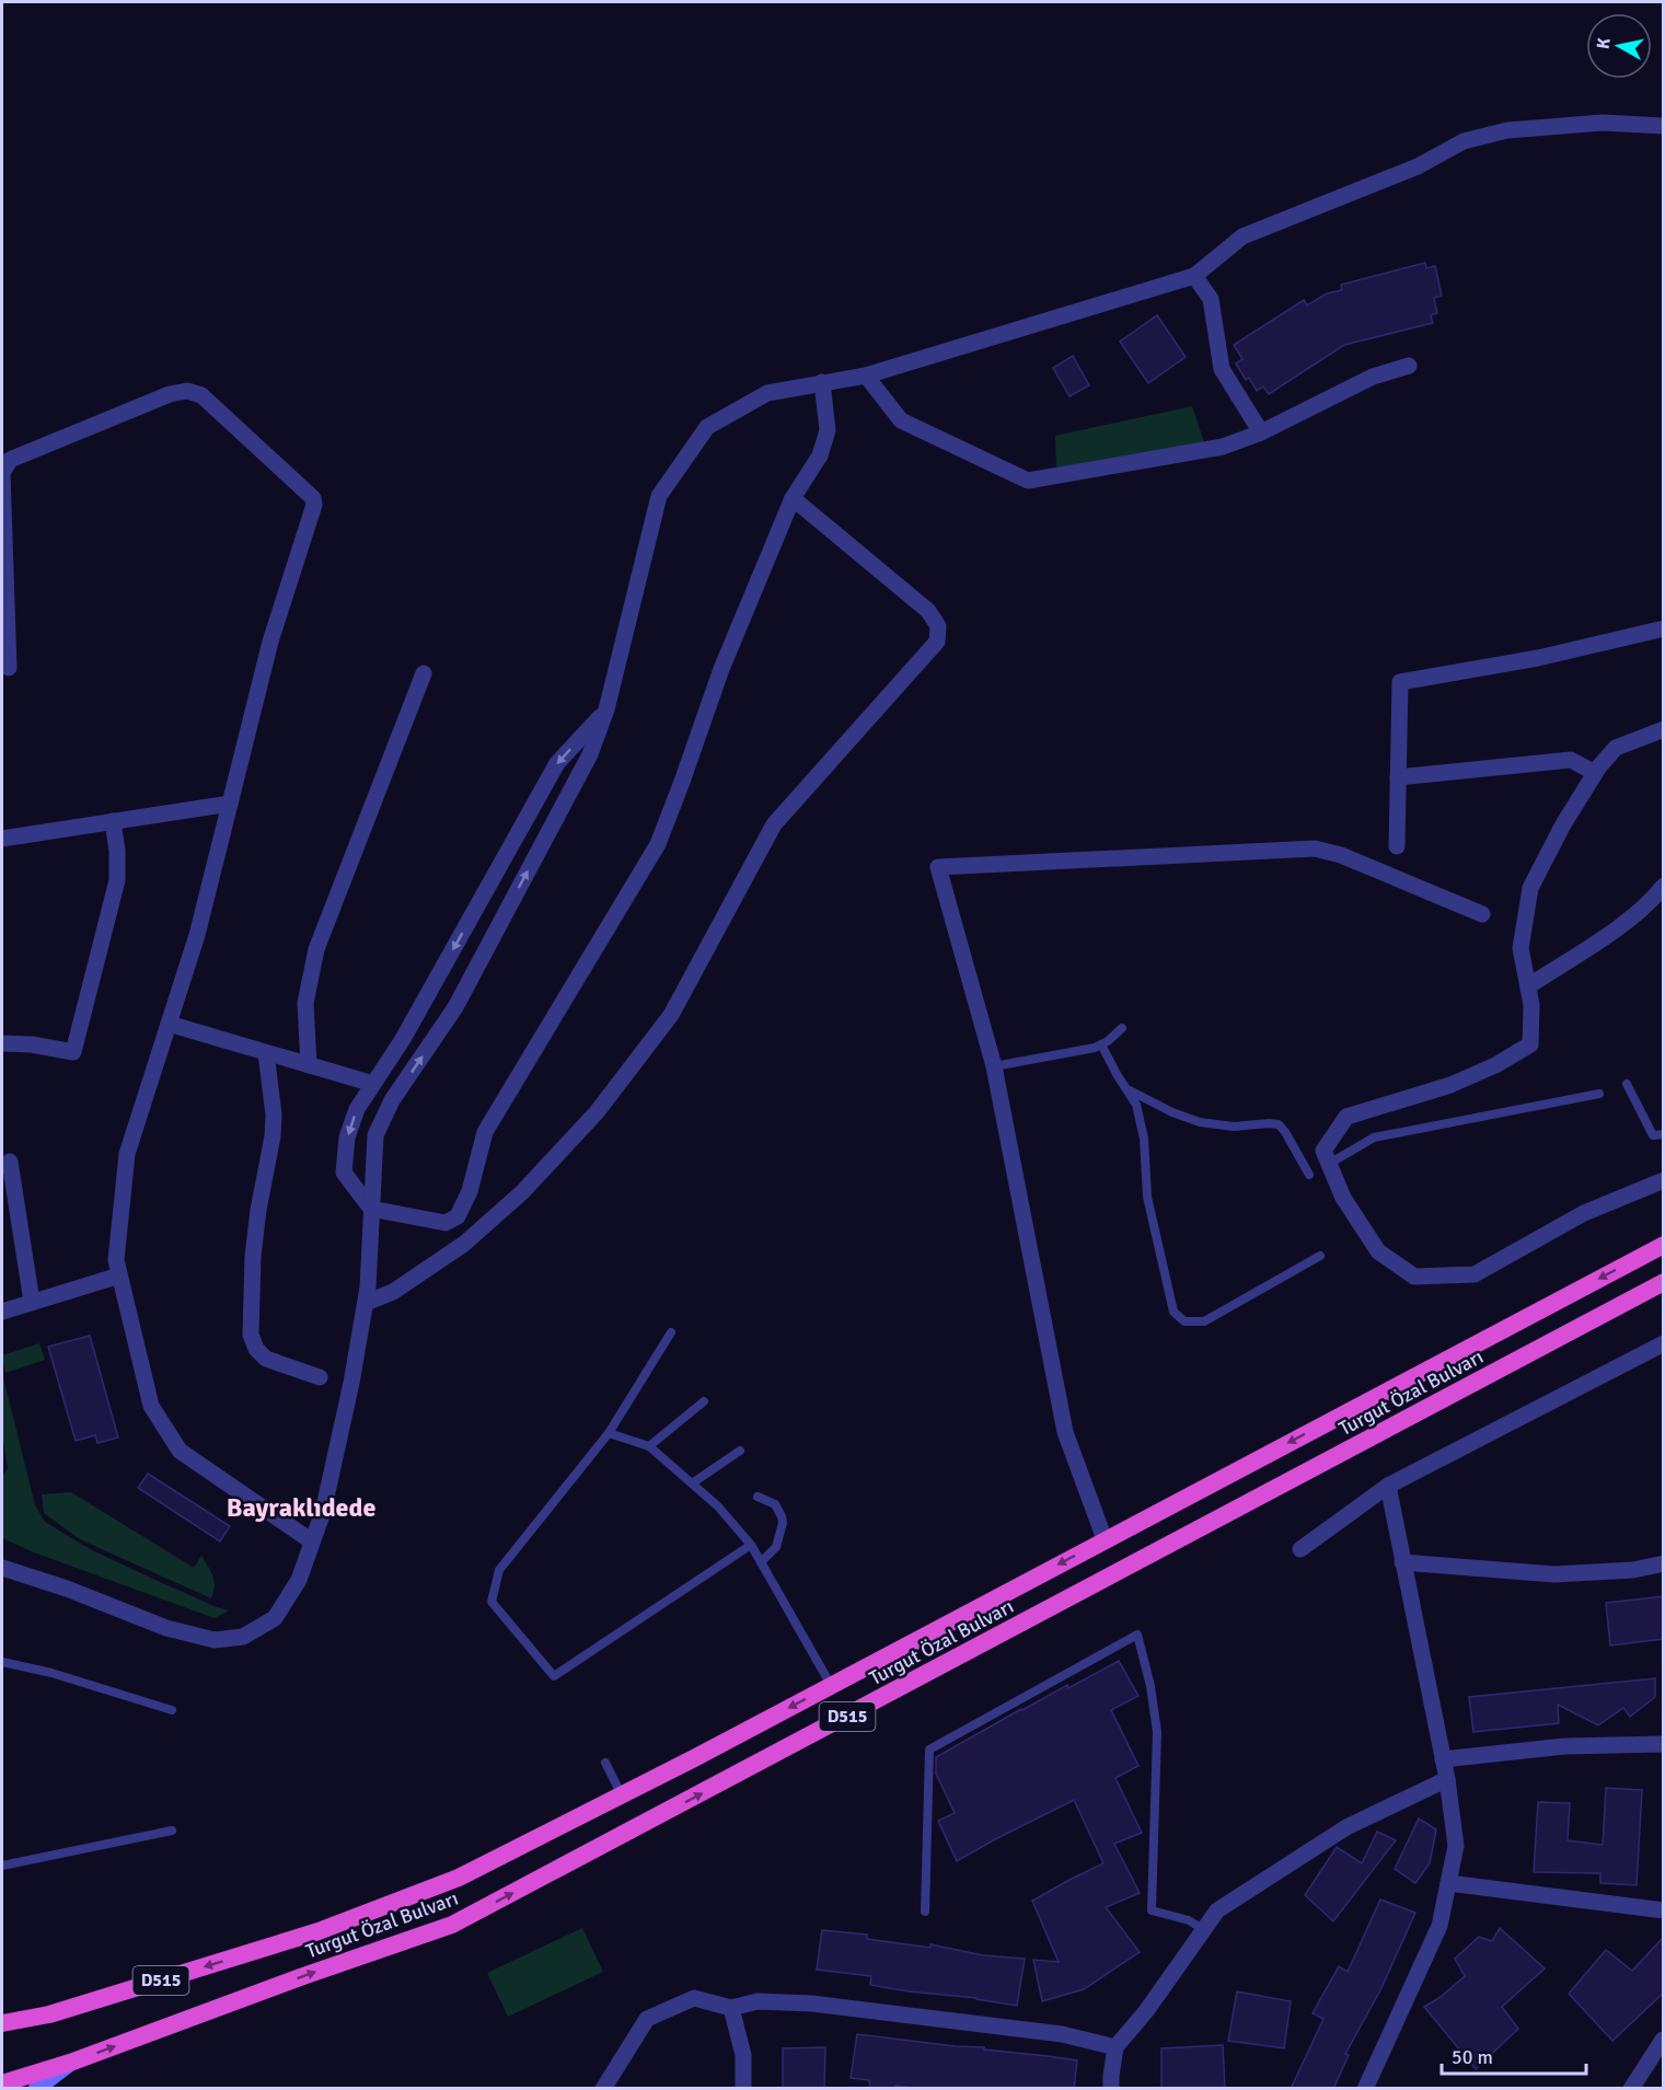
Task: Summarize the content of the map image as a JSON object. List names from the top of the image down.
{
  "streets": {
    "highway": ["Turgut Özal Bulvarı", "D515"]
  },
  "districts": ["Bayraklıdede"],
  "scale_bar": "50 m",
  "north": "left"
}
